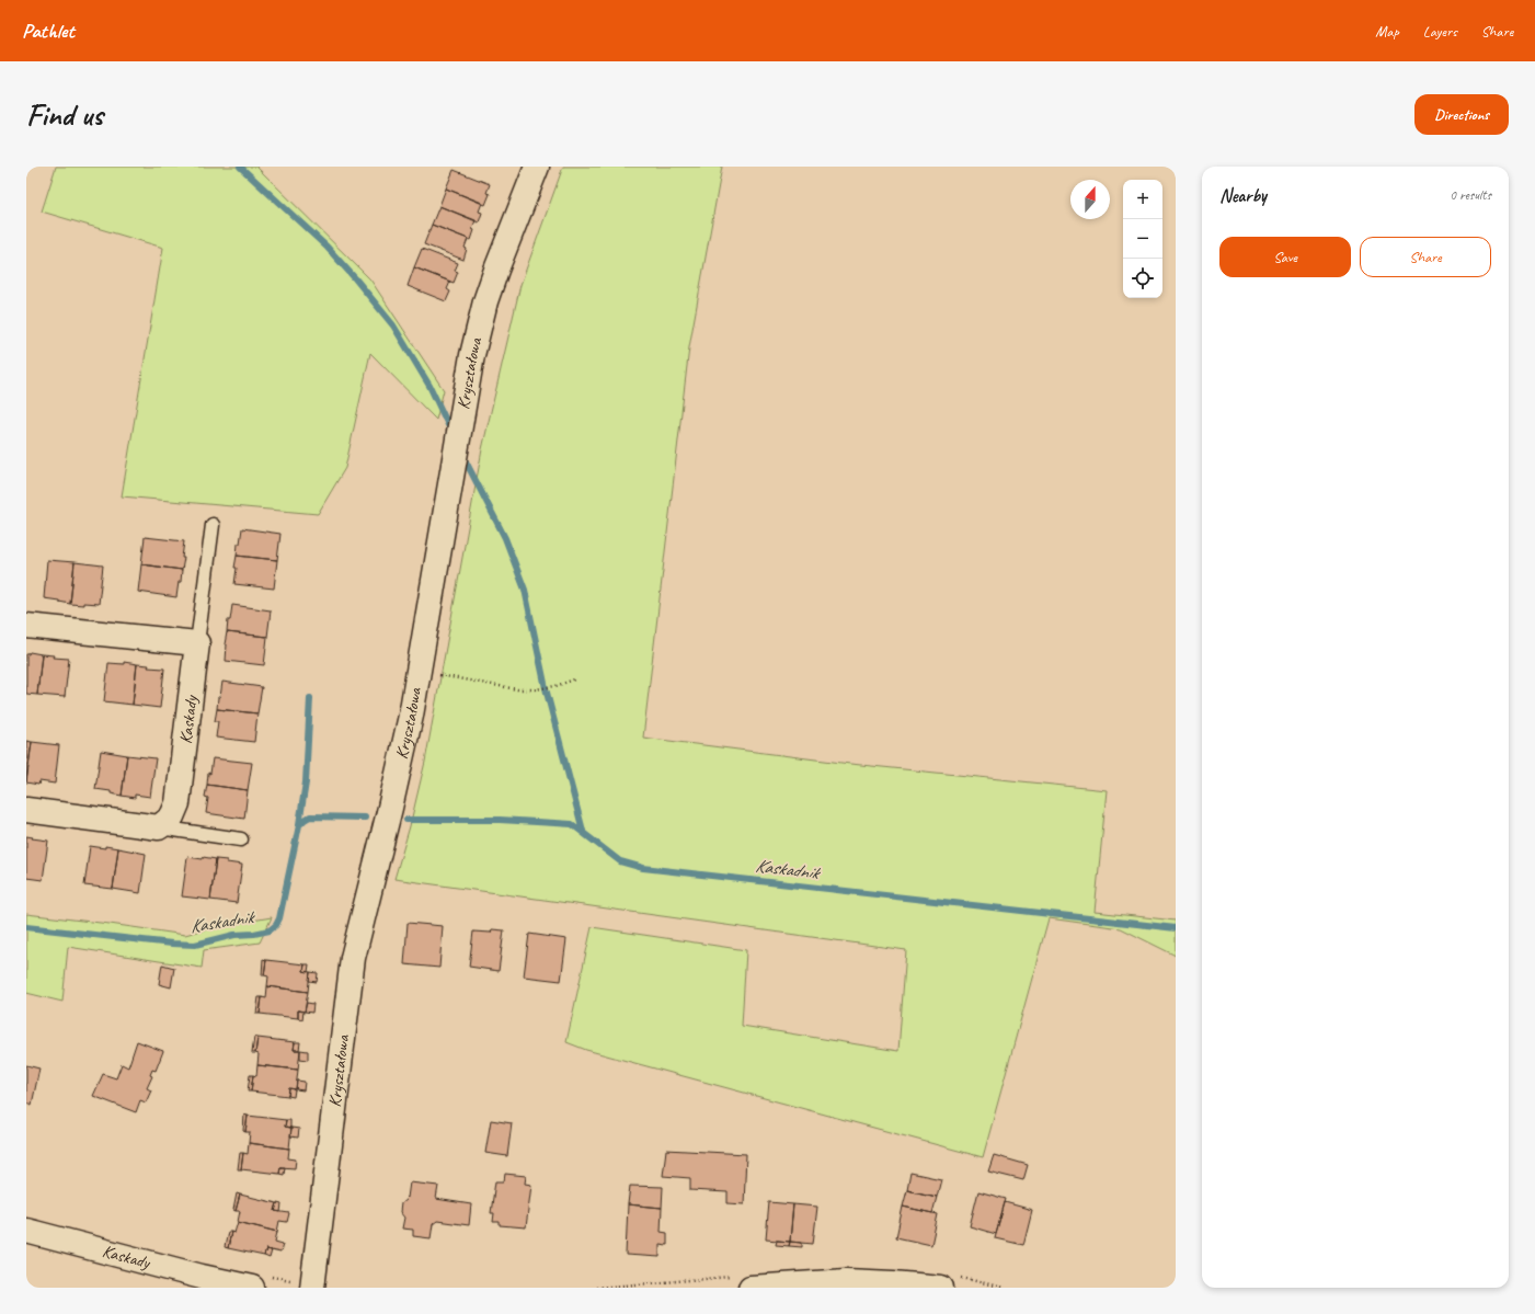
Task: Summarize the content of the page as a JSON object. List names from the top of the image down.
{
  "streets": {
    "street": ["Kryształowa", "Kaskady"]
  },
  "water": ["Kaskadnik"],
  "north": "top",
  "page": {
    "header": "Pathlet",
    "nav": ["Map", "Layers", "Share"],
    "buttons": [
      "Directions",
      ["Save", "Share"]
    ],
    "title": "Find us",
    "heading": ["Nearby", "0 results"],
    "map_buttons": ["+", "−"]
  }
}
